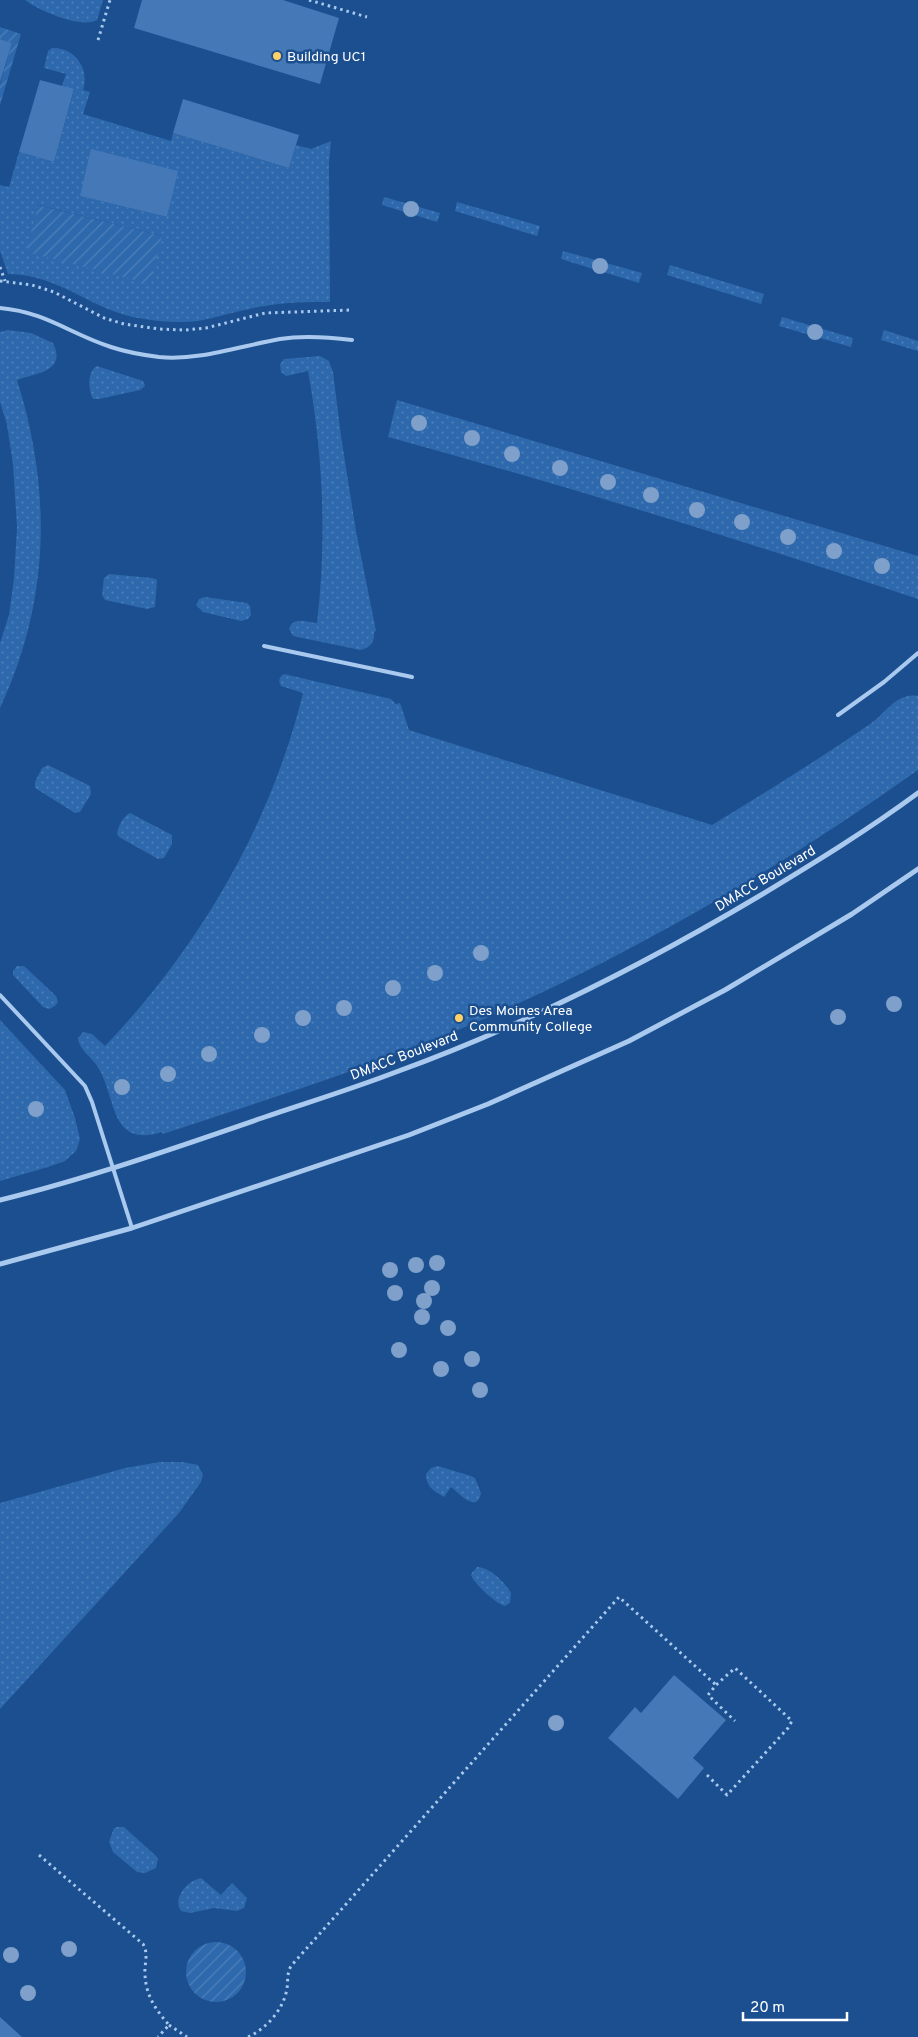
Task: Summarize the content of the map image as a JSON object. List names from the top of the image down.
{
  "streets": {
    "street": ["DMACC Boulevard"]
  },
  "places": ["Building UC1", "Des Moines Area Community College"],
  "scale_bar": "20 m"
}
